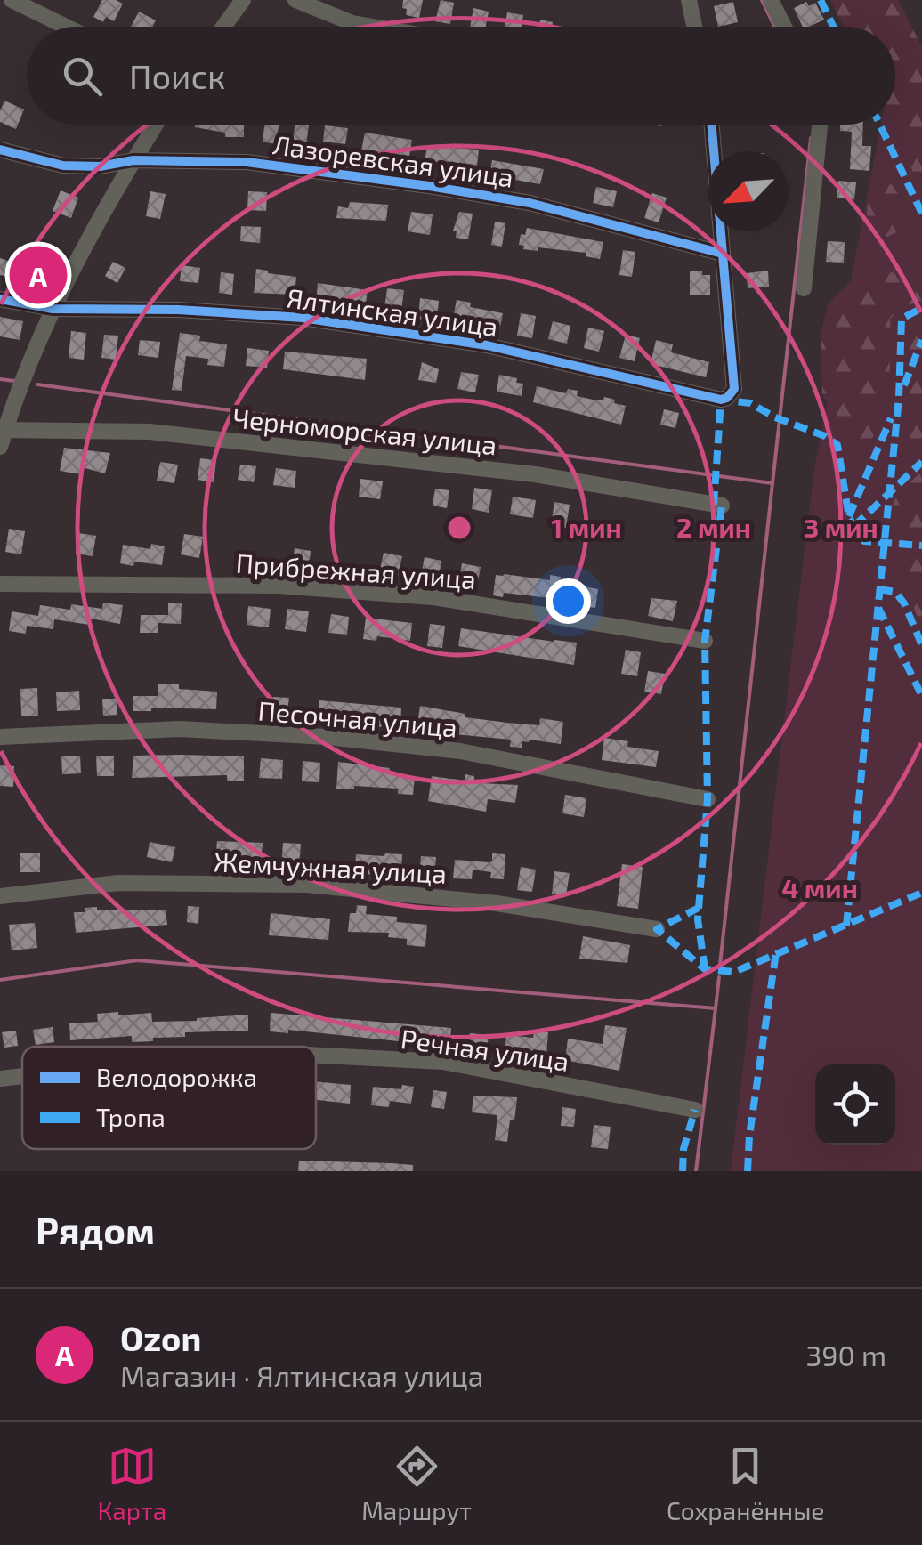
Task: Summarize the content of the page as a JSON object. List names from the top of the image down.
{
  "streets": {
    "street": [
      "Лазоревская улица",
      "Ялтинская улица",
      "Черноморская улица",
      "Прибрежная улица",
      "Песочная улица",
      "Жемчужная улица",
      "Речная улица"
    ]
  },
  "crossings": [
    ["Лазоревская улица", "Ялтинская улица"]
  ],
  "legend": ["Велодорожка", "Тропа"],
  "north": "bottom left",
  "page": {
    "search": "Поиск",
    "pins": "A",
    "heading": "Рядом",
    "list": [
      {
        "mark": "A",
        "name": "Ozon",
        "note": "Магазин · Ялтинская улица",
        "value": "390 m"
      }
    ],
    "nav": ["Карта", "Маршрут", "Сохранённые"]
  },
  "rings": [
    "1 мин",
    "2 мин",
    "3 мин",
    "4 мин"
  ]
}
